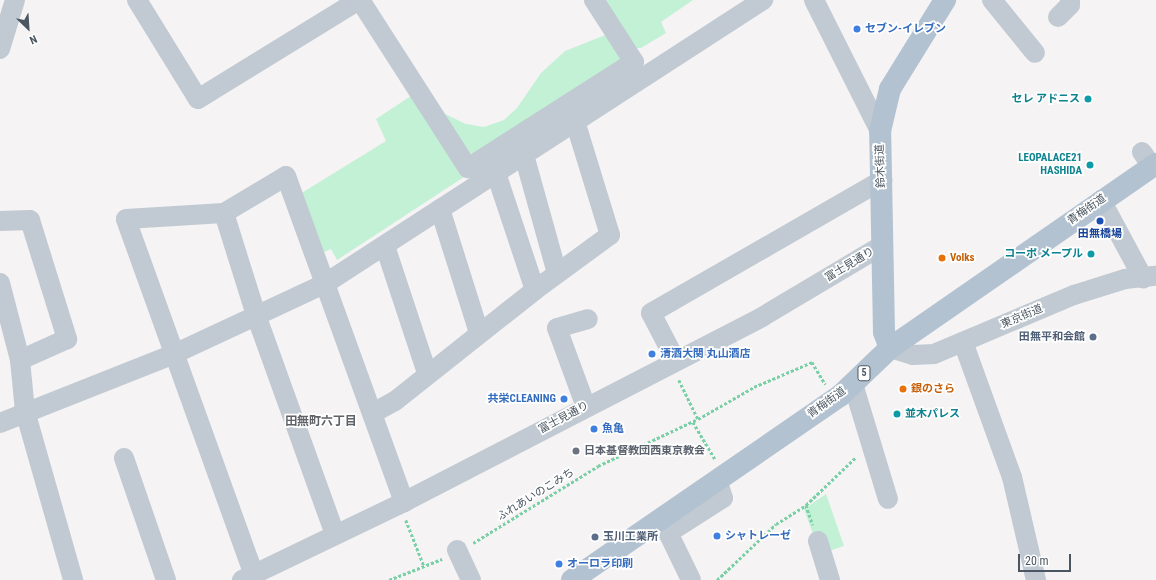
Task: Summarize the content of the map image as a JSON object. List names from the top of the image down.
{
  "streets": {
    "main road": ["鈴木街道", "青梅街道", "5"],
    "street": ["富士見通り", "東京街道"],
    "path": ["ふれあいのこみち"]
  },
  "crossings": [
    ["鈴木街道", "青梅街道"],
    ["鈴木街道", "富士見通り"],
    ["鈴木街道", "東京街道"],
    ["青梅街道", "東京街道"]
  ],
  "districts": ["田無町六丁目"],
  "places": [
    "セブン-イレブン",
    "セレ アドニス",
    "LEOPALACE21 HASHIDA",
    "田無橋場",
    "コーポ メープル",
    "Volks",
    "田無平和会館",
    "清酒大関 丸山酒店",
    "銀のさら",
    "共栄CLEANING",
    "並木パレス",
    "魚亀",
    "日本基督教団西東京教会",
    "シャトレーゼ",
    "玉川工業所",
    "オーロラ印刷"
  ],
  "scale_bar": "20 m",
  "north": "bottom right"
}
